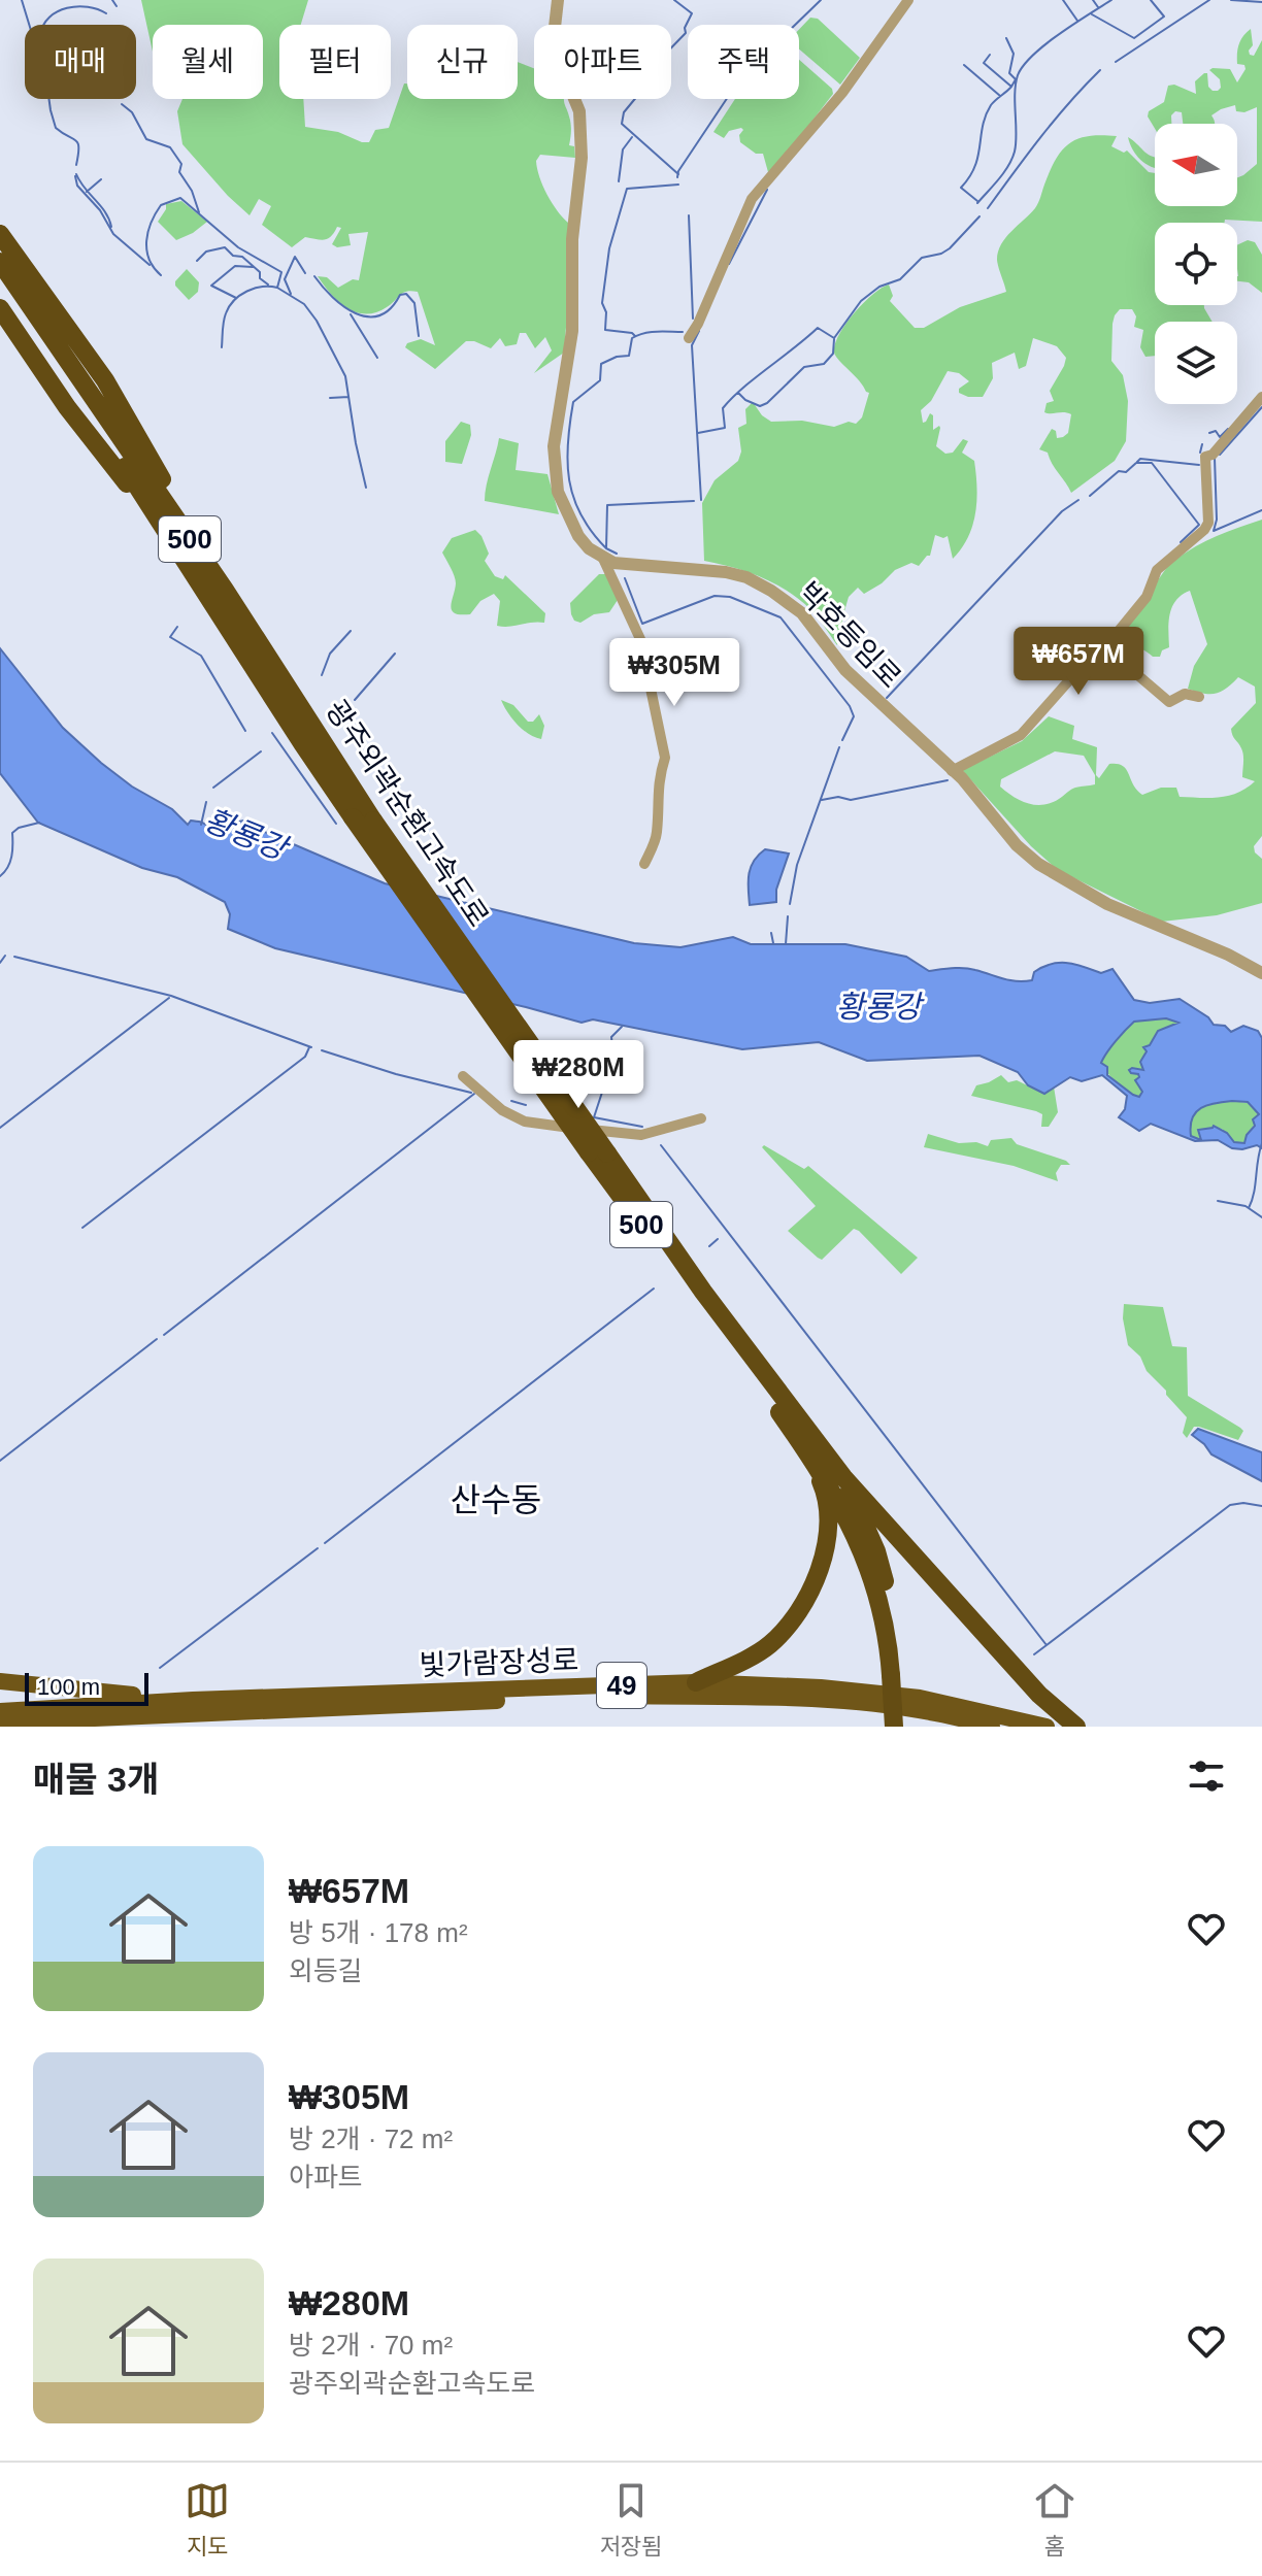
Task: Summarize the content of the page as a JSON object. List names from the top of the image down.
{
  "streets": {
    "highway": [
      "500",
      "광주외곽순환고속도로",
      "빛가람장성로",
      "49"
    ],
    "street": ["박호등임로"]
  },
  "districts": ["산수동"],
  "water": ["황룡강"],
  "scale_bar": "100 m",
  "north": "left",
  "page": {
    "chip": [
      "매매",
      "월세",
      "필터",
      "신규",
      "아파트",
      "주택"
    ],
    "price": ["₩657M", "₩305M", "₩280M"],
    "scale": "100 m",
    "heading": "매물 3개",
    "list": [
      {
        "name": "₩657M",
        "note": "방 5개 · 178 m² · 외등길"
      },
      {
        "name": "₩305M",
        "note": "방 2개 · 72 m² · 아파트"
      },
      {
        "name": "₩280M",
        "note": "방 2개 · 70 m² · 광주외곽순환고속도로"
      }
    ],
    "tabs": ["지도", "저장됨", "홈"]
  }
}
